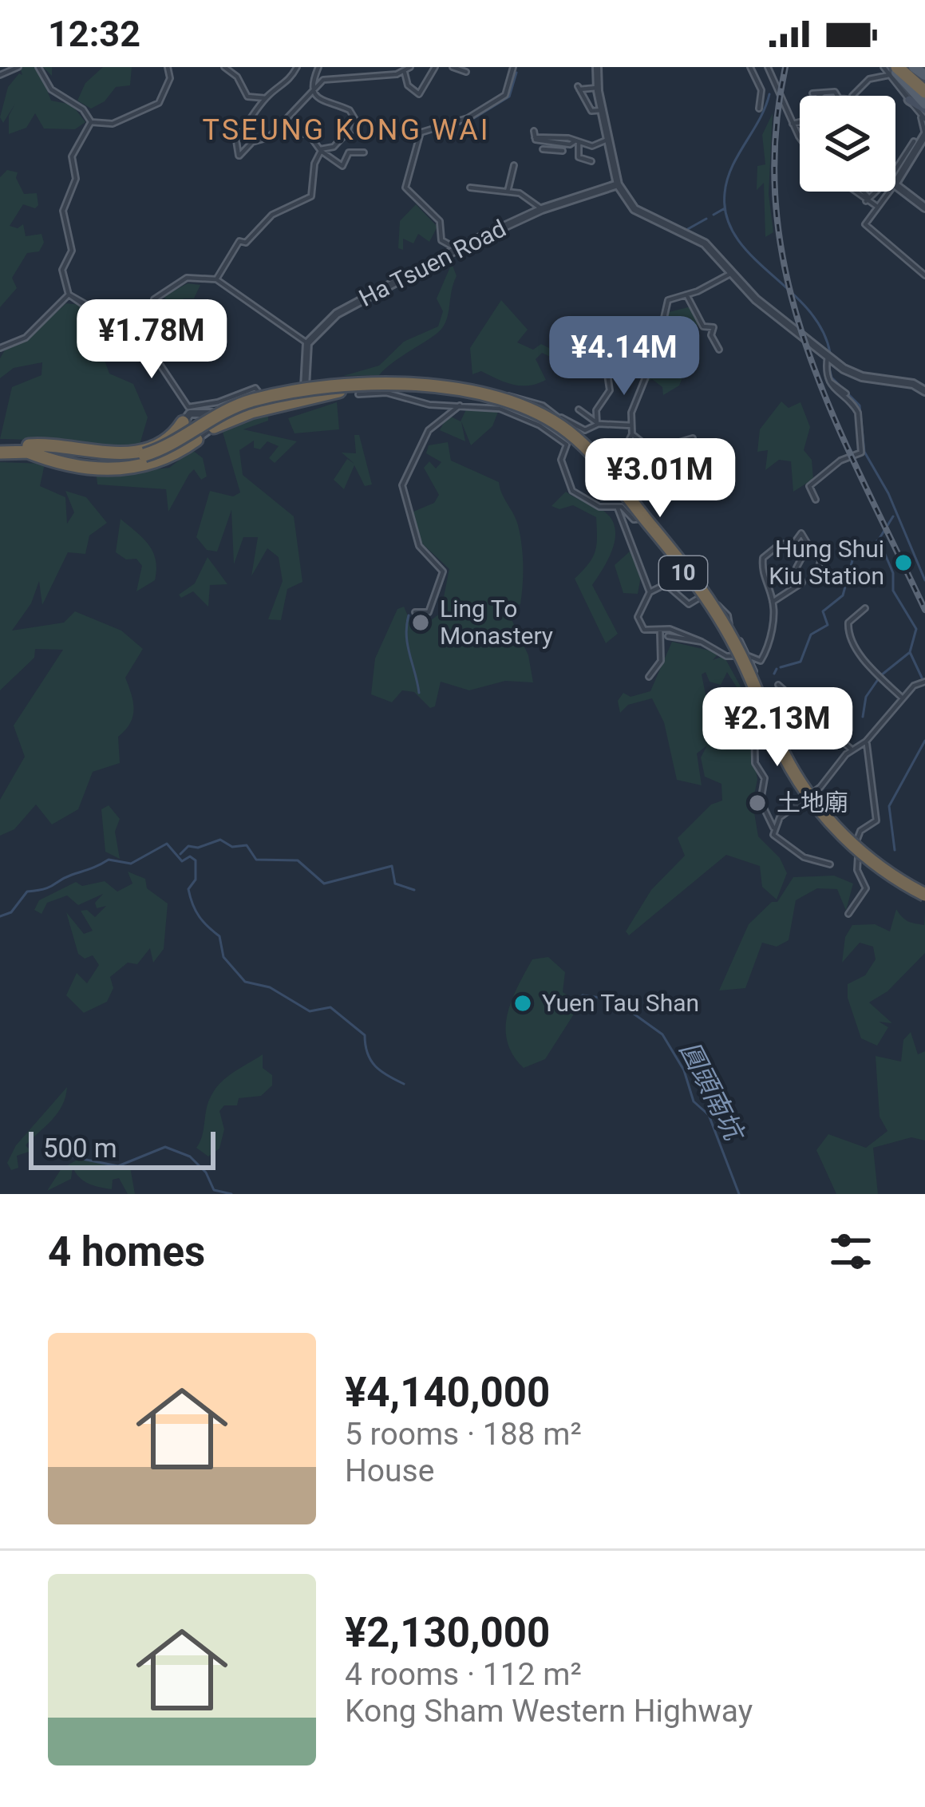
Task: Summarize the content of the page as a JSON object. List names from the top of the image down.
{
  "streets": {
    "highway": ["10"],
    "street": ["Ha Tsuen Road"]
  },
  "districts": ["TSEUNG KONG WAI"],
  "water": ["圓頭南坑"],
  "places": [
    "Hung Shui Kiu Station",
    "Ling To Monastery",
    "土地廟",
    "Yuen Tau Shan"
  ],
  "scale_bar": "500 m",
  "page": {
    "status": "12:32",
    "price": [
      "¥1.78M",
      "¥4.14M",
      "¥3.01M",
      "¥2.13M"
    ],
    "scale": "500 m",
    "heading": "4 homes",
    "list": [
      {
        "name": "¥4,140,000",
        "note": "5 rooms · 188 m² · House"
      },
      {
        "name": "¥2,130,000",
        "note": "4 rooms · 112 m² · Kong Sham Western Highway"
      }
    ]
  }
}
